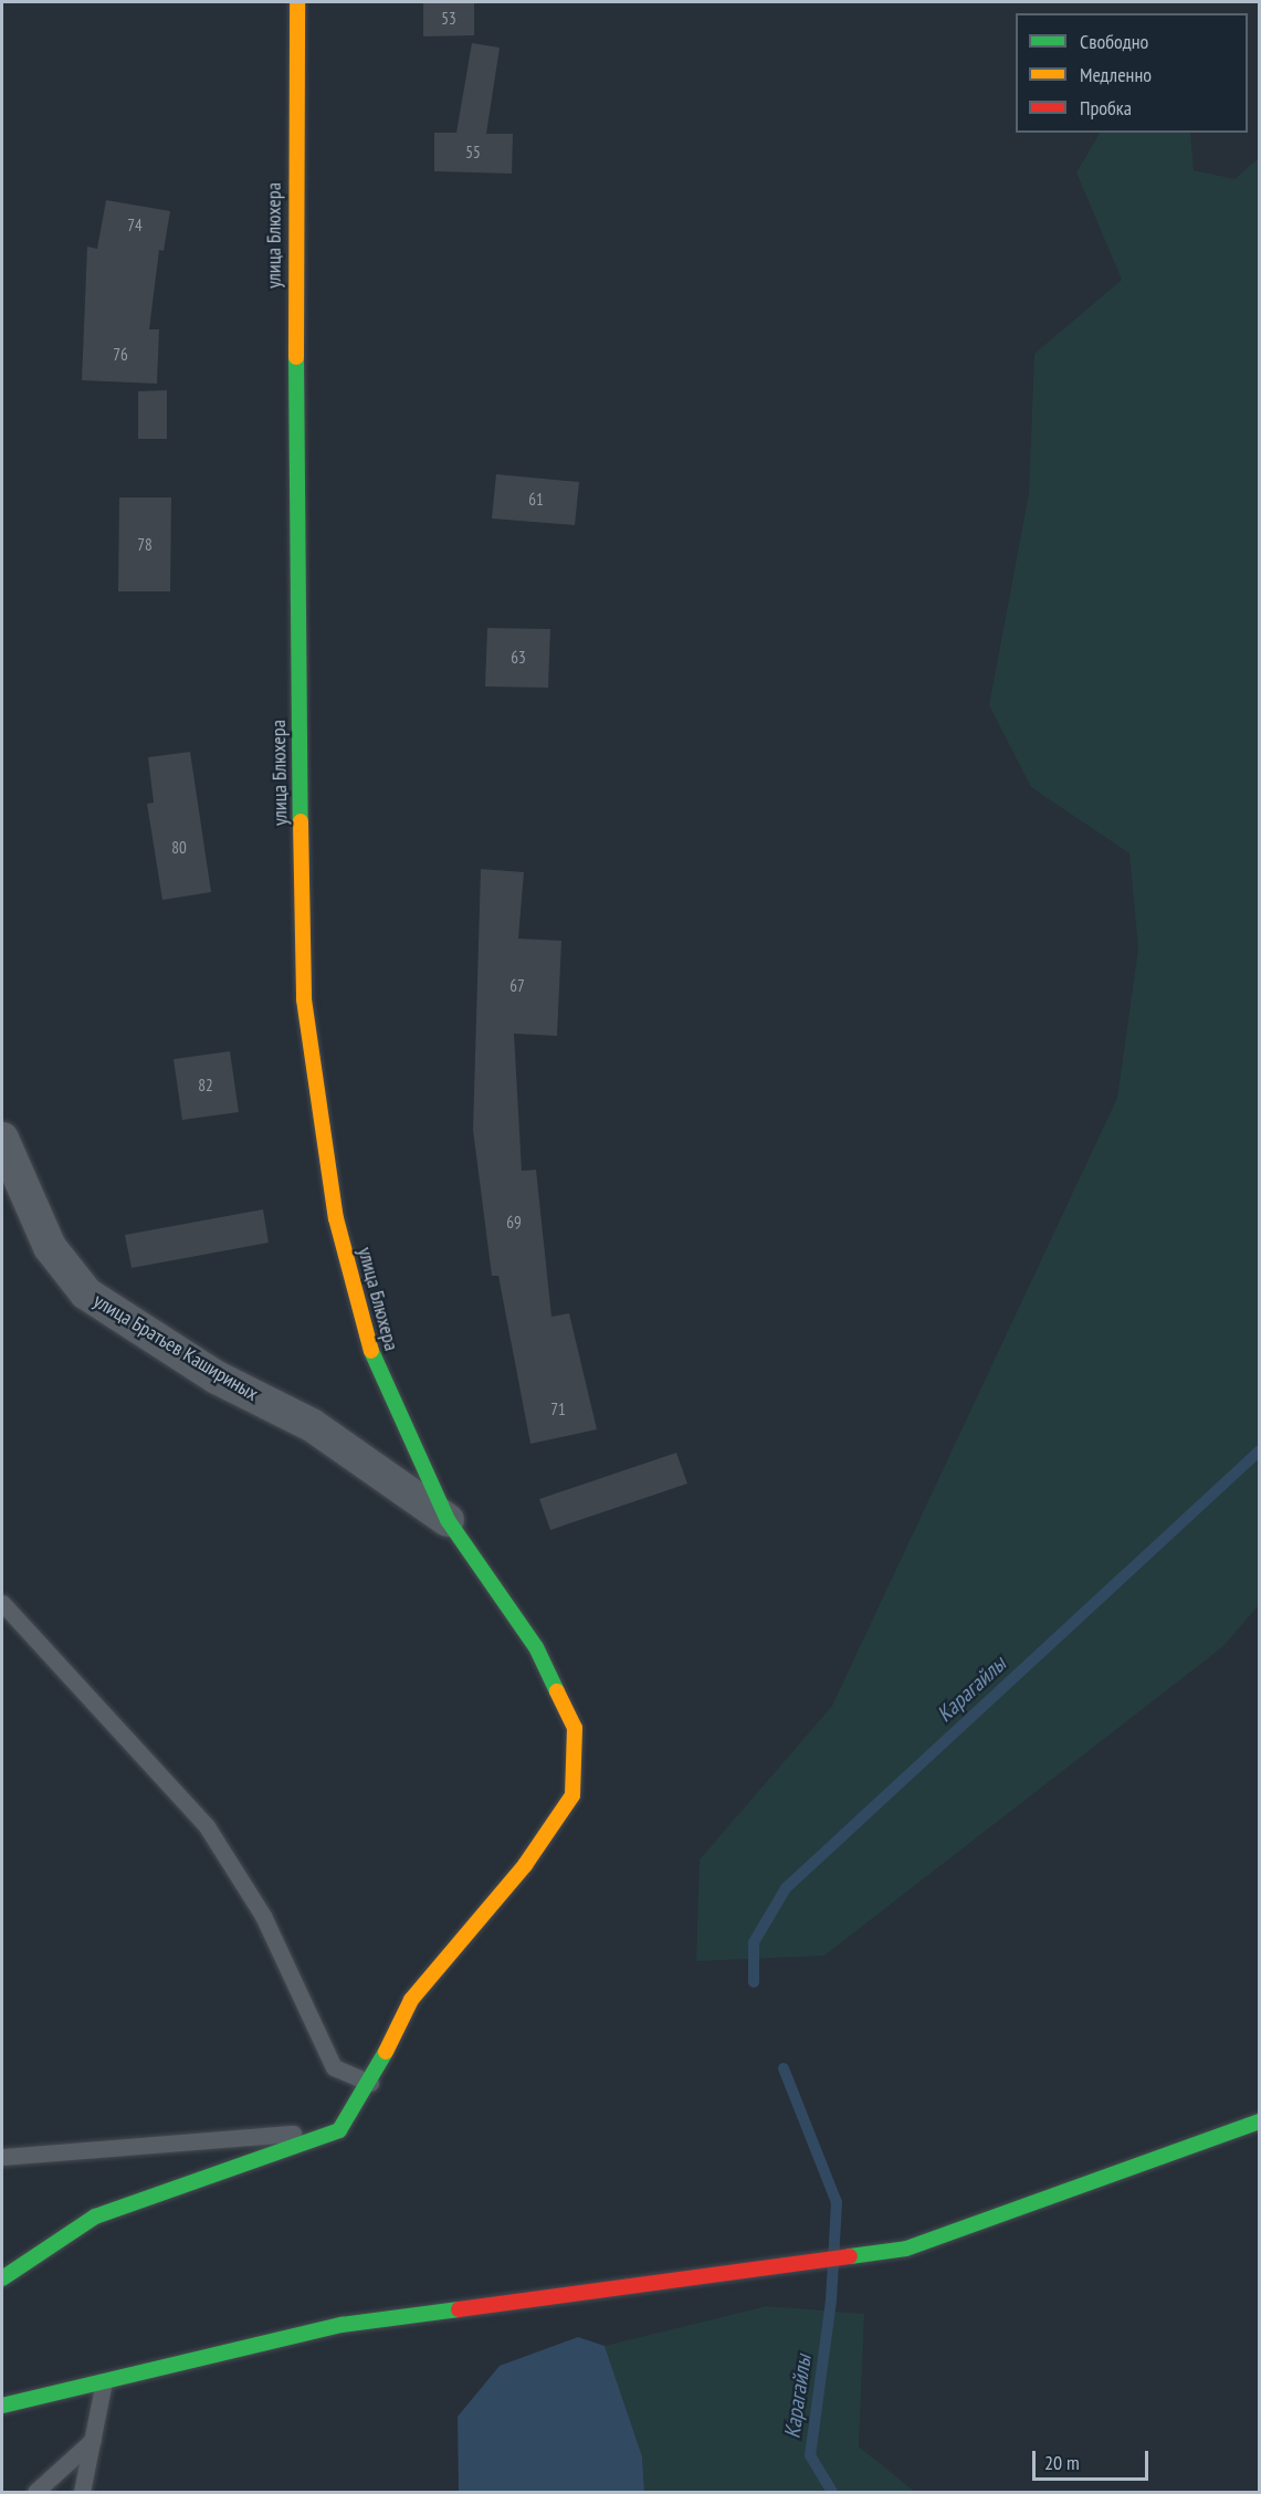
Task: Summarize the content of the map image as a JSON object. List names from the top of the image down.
{
  "streets": {
    "street": ["улица Блюхера", "улица Братьев Кашириных"]
  },
  "crossings": [
    ["улица Блюхера", "улица Братьев Кашириных"]
  ],
  "water": ["Карагайлы"],
  "house_numbers": [
    "53",
    "55",
    "74",
    "76",
    "61",
    "78",
    "63",
    "80",
    "67",
    "82",
    "69",
    "71"
  ],
  "legend": ["Свободно", "Медленно", "Пробка"],
  "scale_bar": "20 m"
}
